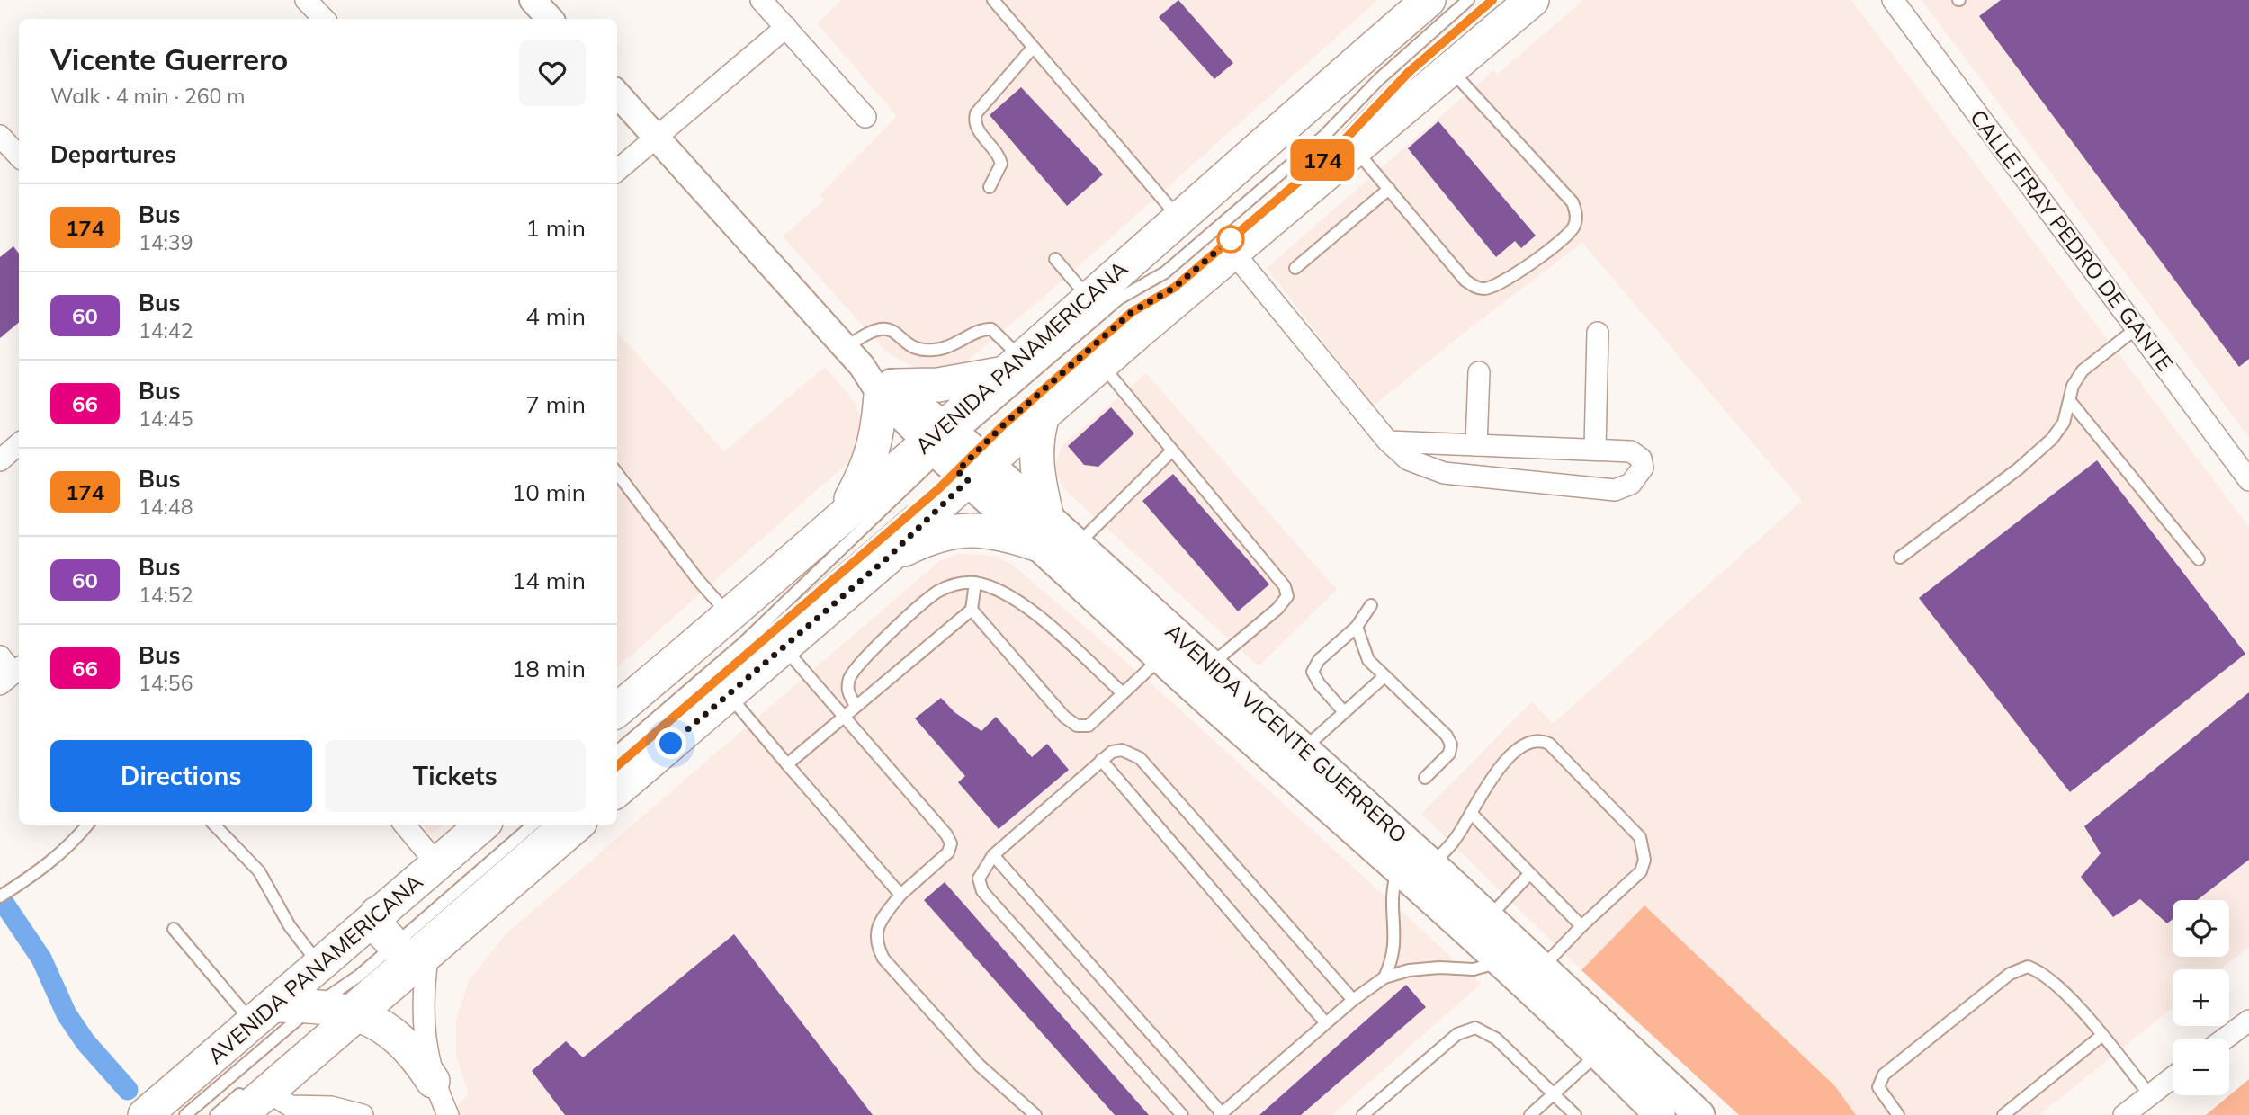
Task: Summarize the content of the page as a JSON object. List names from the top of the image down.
{
  "streets": {
    "main road": ["AVENIDA PANAMERICANA", "AVENIDA VICENTE GUERRERO"],
    "street": ["CALLE FRAY PEDRO DE GANTE"]
  },
  "crossings": [
    ["AVENIDA PANAMERICANA", "AVENIDA VICENTE GUERRERO"]
  ],
  "lines": ["bus line 174"],
  "page": {
    "on_map": "174",
    "heading": [
      ["Vicente Guerrero", "Walk · 4 min · 260 m"],
      "Departures"
    ],
    "list": [
      {
        "mark": "174",
        "name": "Bus",
        "note": "14:39",
        "value": "1 min"
      },
      {
        "mark": "60",
        "name": "Bus",
        "note": "14:42",
        "value": "4 min"
      },
      {
        "mark": "66",
        "name": "Bus",
        "note": "14:45",
        "value": "7 min"
      },
      {
        "mark": "174",
        "name": "Bus",
        "note": "14:48",
        "value": "10 min"
      },
      {
        "mark": "60",
        "name": "Bus",
        "note": "14:52",
        "value": "14 min"
      },
      {
        "mark": "66",
        "name": "Bus",
        "note": "14:56",
        "value": "18 min"
      }
    ],
    "buttons": ["Directions", "Tickets"],
    "map_buttons": ["+", "−"]
  }
}
